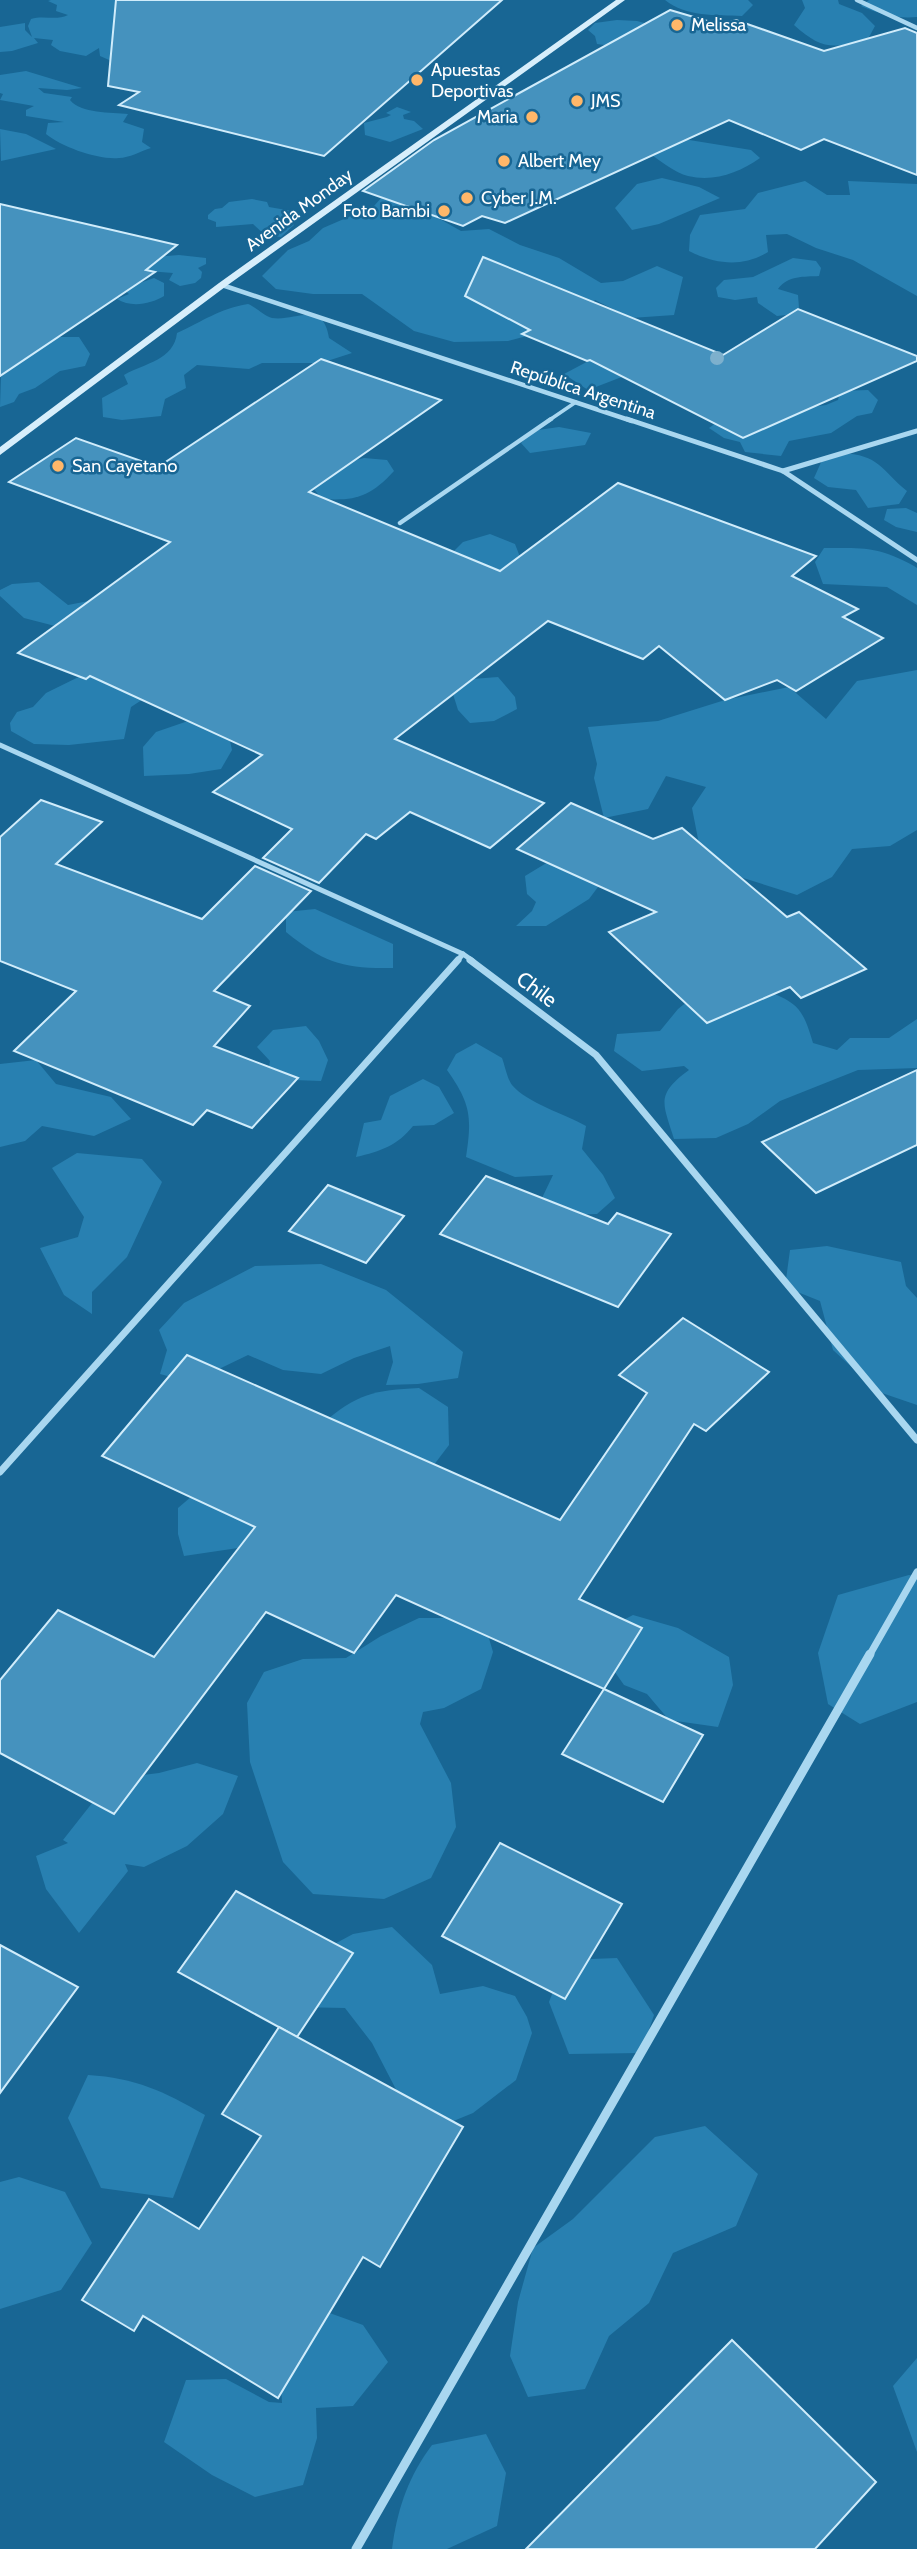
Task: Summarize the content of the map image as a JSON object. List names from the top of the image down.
{
  "streets": {
    "main road": ["Avenida Monday"],
    "street": ["República Argentina", "Chile"]
  },
  "crossings": [
    ["Avenida Monday", "República Argentina"]
  ],
  "places": [
    "Melissa",
    "Apuestas Deportivas",
    "JMS",
    "Maria",
    "Albert Mey",
    "Cyber J.M.",
    "Foto Bambi",
    "San Cayetano"
  ]
}
